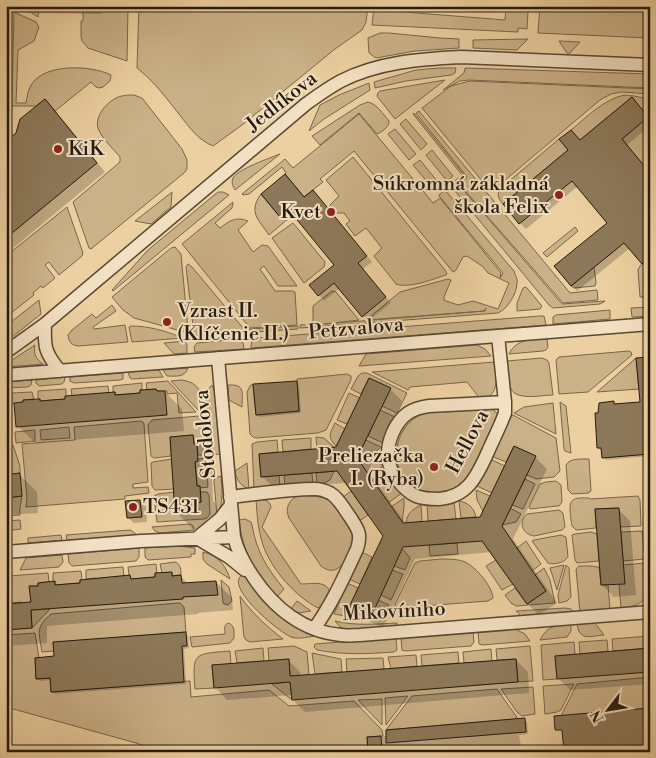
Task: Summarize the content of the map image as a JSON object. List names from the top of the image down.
{
  "streets": {
    "street": [
      "Jedlíkova",
      "Petzvalova",
      "Stodolova",
      "Hellova",
      "Mikovíniho"
    ]
  },
  "crossings": [
    ["Petzvalova", "Stodolova"],
    ["Petzvalova", "Hellova"],
    ["Stodolova", "Mikovíniho"]
  ],
  "places": [
    "KiK",
    "Súkromná základná škola Felix",
    "Kvet",
    "Vzrast II. (Klíčenie II.)",
    "Preliezačka I. (Ryba)",
    "TS431"
  ],
  "north": "bottom left"
}
